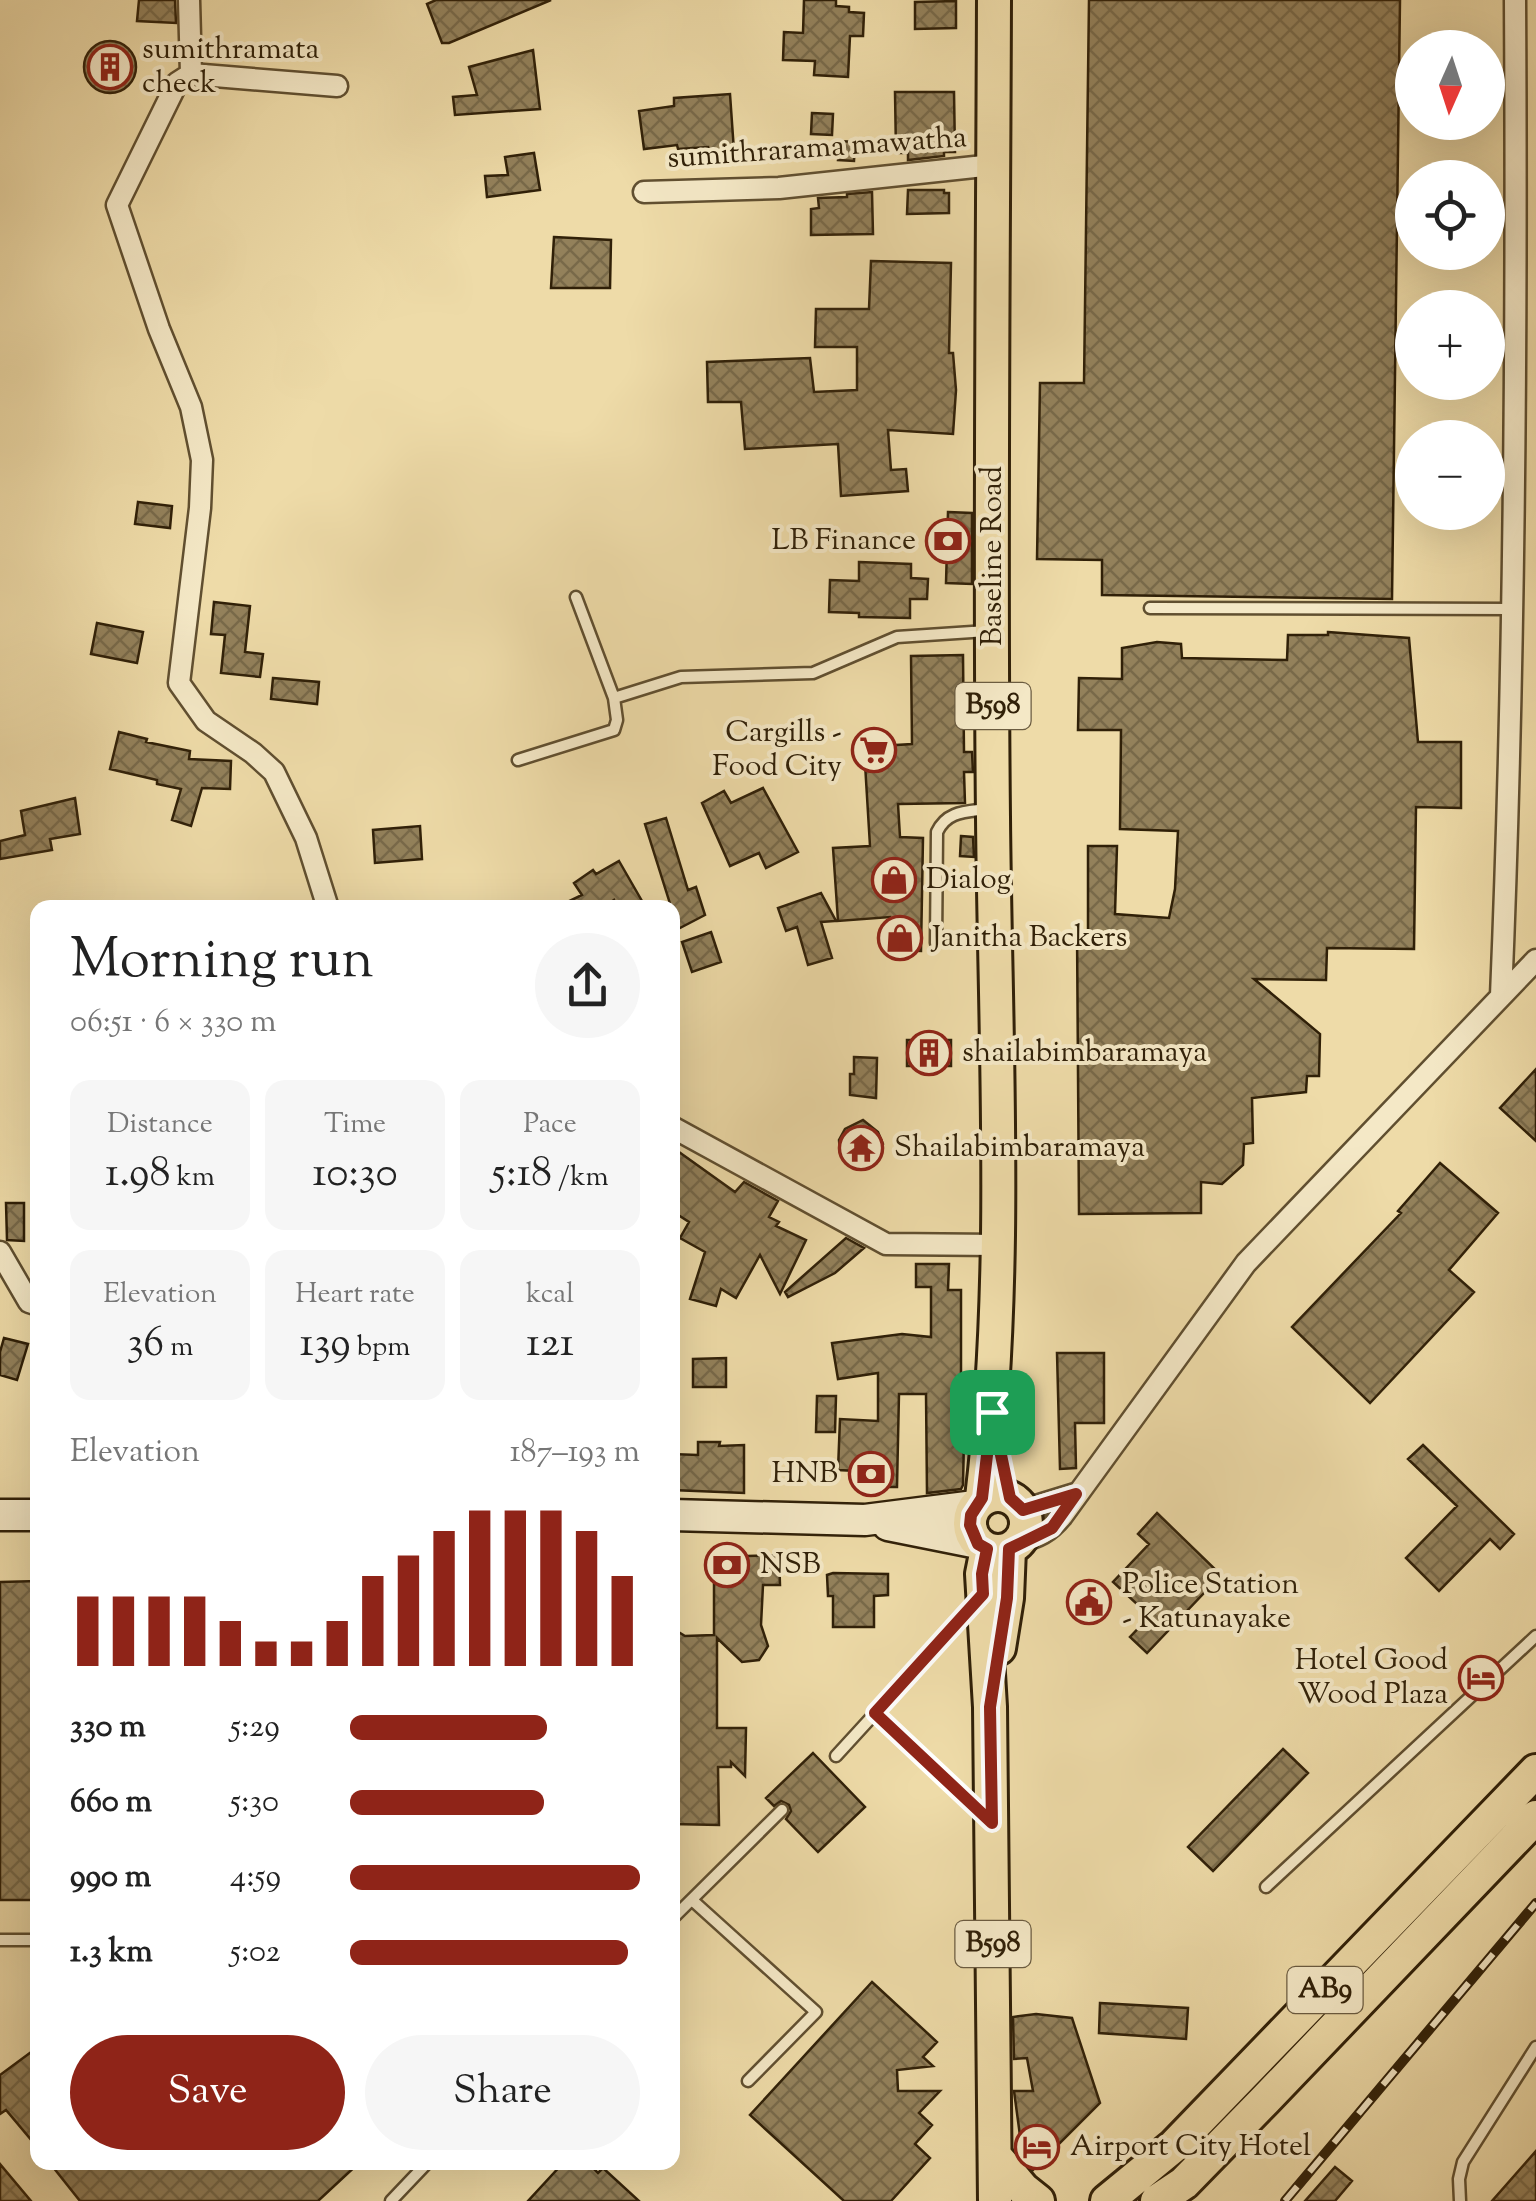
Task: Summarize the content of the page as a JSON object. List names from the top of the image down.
{
  "streets": {
    "main road": ["Baseline Road", "B598", "AB9"],
    "street": ["sumithrarama mawatha"]
  },
  "crossings": [
    ["sumithrarama mawatha", "Baseline Road"]
  ],
  "places": {
    "building": ["sumithramata check", "shailabimbaramaya"],
    "bank": ["LB Finance", "HNB", "NSB"],
    "supermarket": ["Cargills - Food City"],
    "shop": ["Dialog", "Janitha Backers"],
    "temple": ["Shailabimbaramaya"],
    "public building": ["Police Station - Katunayake"],
    "hotel": ["Hotel Good Wood Plaza", "Airport City Hotel"]
  },
  "north": "bottom",
  "page": {
    "map_buttons": ["+", "−"],
    "heading": ["Morning run", "06:51 · 6 × 330 m"],
    "stats": [
      ["Distance", "1.98 km"],
      ["Time", "10:30"],
      ["Pace", "5:18 /km"],
      ["Elevation", "36 m"],
      ["Heart rate", "139 bpm"],
      ["kcal", "121"]
    ],
    "chart": ["Elevation", "187–193 m"],
    "list": [
      {
        "name": "330 m",
        "note": "5:29"
      },
      {
        "name": "660 m",
        "note": "5:30"
      },
      {
        "name": "990 m",
        "note": "4:59"
      },
      {
        "name": "1.3 km",
        "note": "5:02"
      }
    ],
    "buttons": ["Save", "Share"]
  }
}
